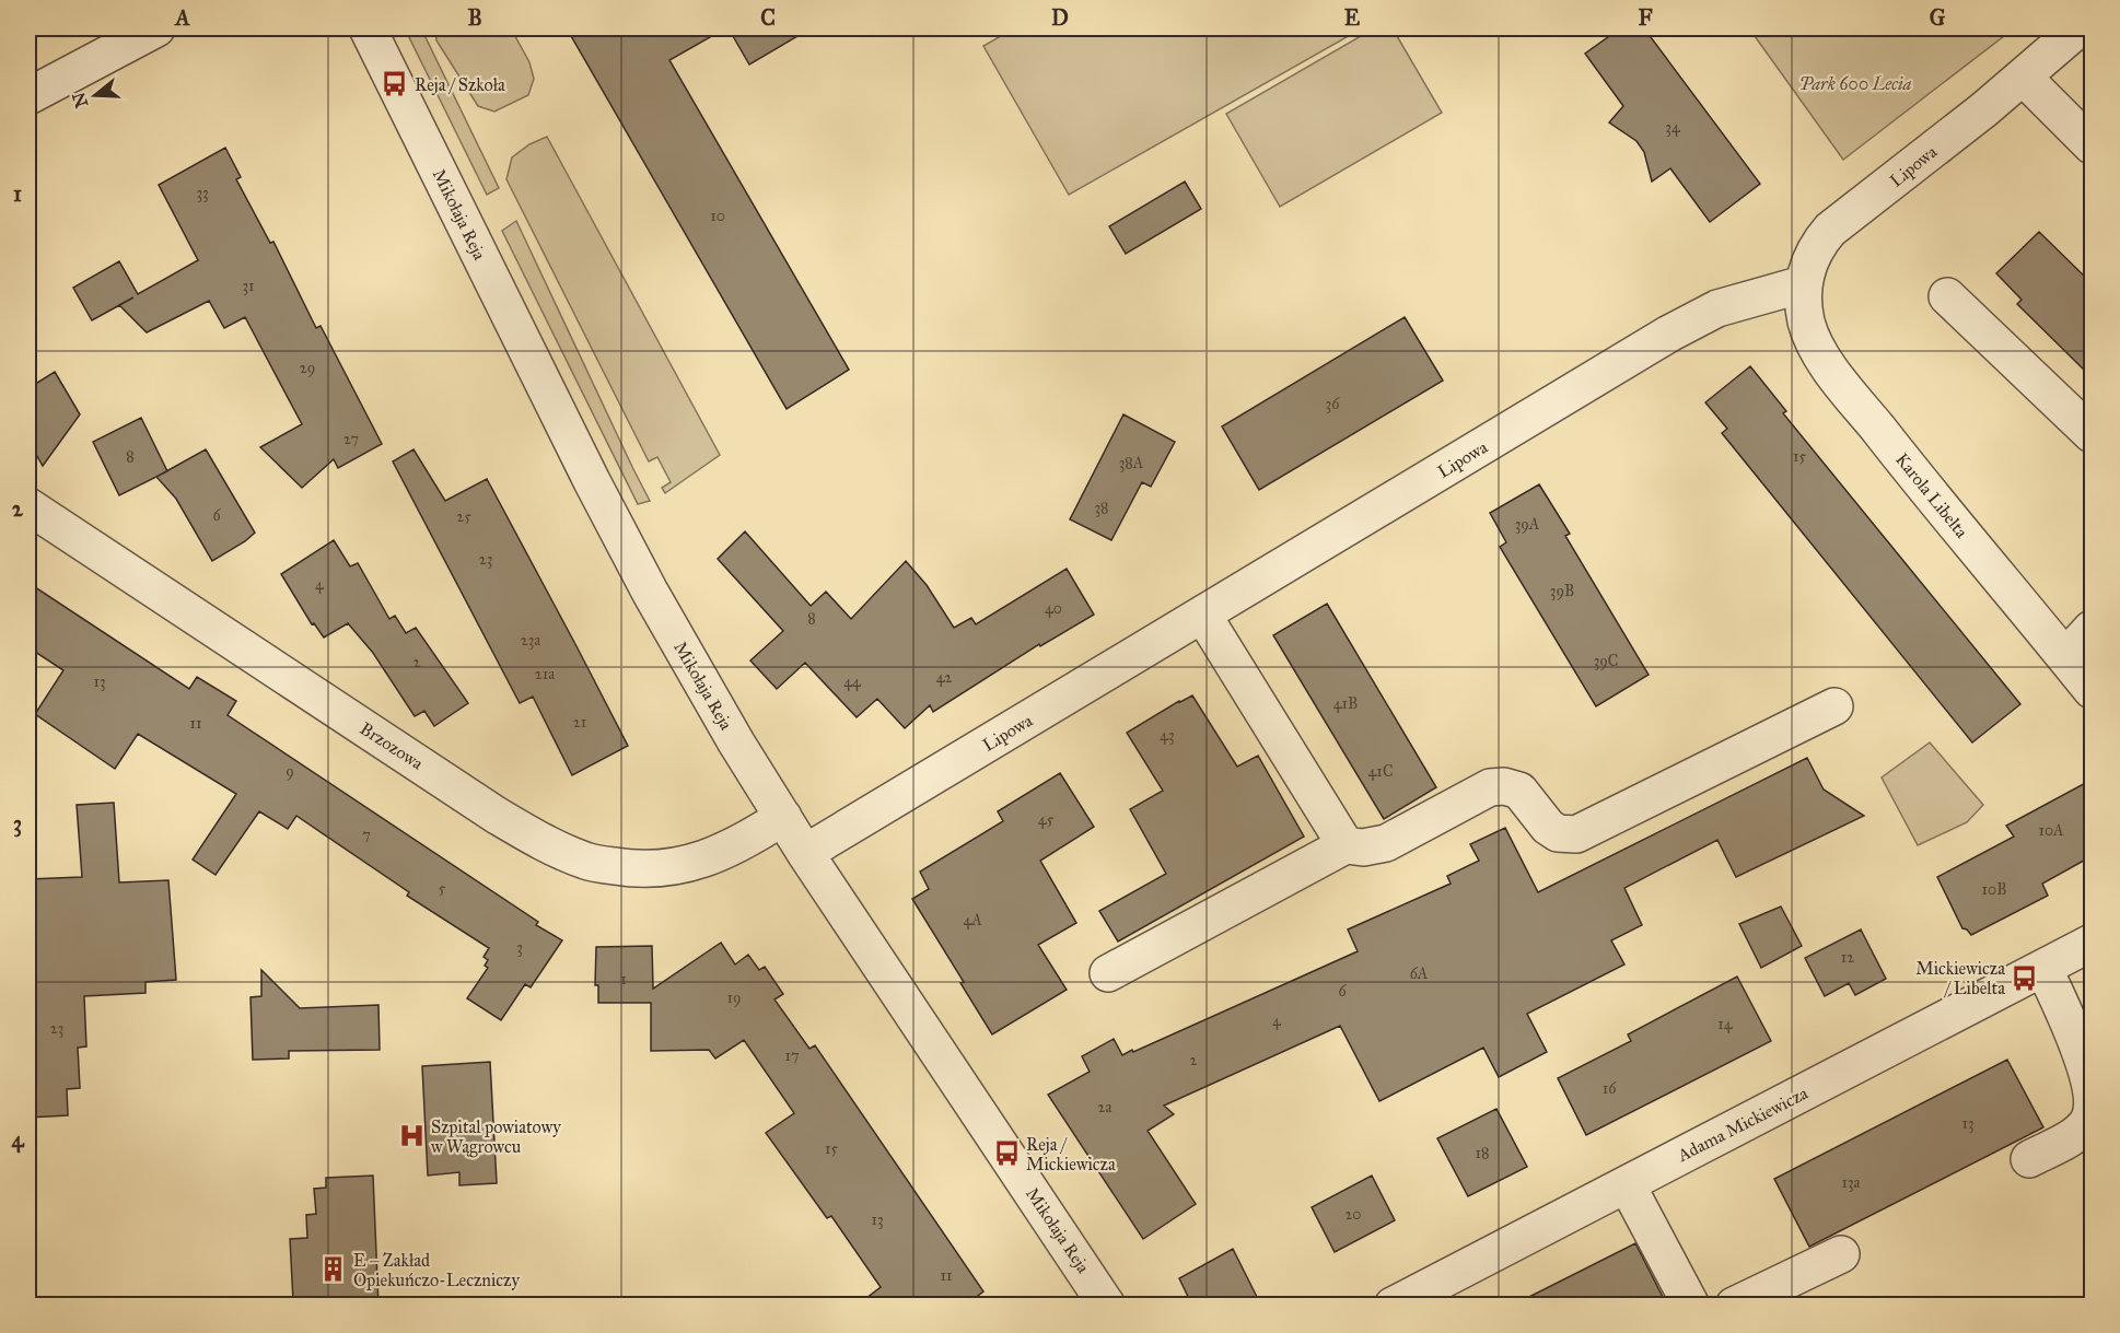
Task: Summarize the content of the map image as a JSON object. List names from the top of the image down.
{
  "streets": {
    "street": [
      "Lipowa",
      "Mikołaja Reja",
      "Karola Libelta",
      "Brzozowa",
      "Adama Mickiewicza"
    ]
  },
  "crossings": [
    ["Lipowa", "Mikołaja Reja"],
    ["Lipowa", "Karola Libelta"],
    ["Mikołaja Reja", "Brzozowa"]
  ],
  "parks": ["Park 600 Lecia"],
  "places": {
    "bus stop": ["Reja / Szkoła", "Mickiewicza / Libelta", "Reja / Mickiewicza"],
    "hospital": ["Szpital powiatowy w Wągrowcu"],
    "building": ["E – Zakład Opiekuńczo-Leczniczy"]
  },
  "house_numbers": [
    "34",
    "33",
    "10",
    "31",
    "29",
    "36",
    "27",
    "8",
    "15",
    "38A",
    "38",
    "6",
    "25",
    "39A",
    "23",
    "4",
    "39B",
    "40",
    "8",
    "23a",
    "39C",
    "2",
    "21a",
    "42",
    "13",
    "44",
    "41B",
    "21",
    "11",
    "43",
    "9",
    "41C",
    "45",
    "10A",
    "7",
    "5",
    "10B",
    "4A",
    "3",
    "12",
    "6A",
    "1",
    "6",
    "19",
    "4",
    "14",
    "23",
    "17",
    "2",
    "16",
    "2a",
    "13",
    "15",
    "18",
    "13a",
    "20",
    "13",
    "11"
  ],
  "north": "left",
  "grid": {
    "columns": [
      "A",
      "B",
      "C",
      "D",
      "E",
      "F",
      "G"
    ],
    "rows": [
      "1",
      "2",
      "3",
      "4"
    ]
  }
}
